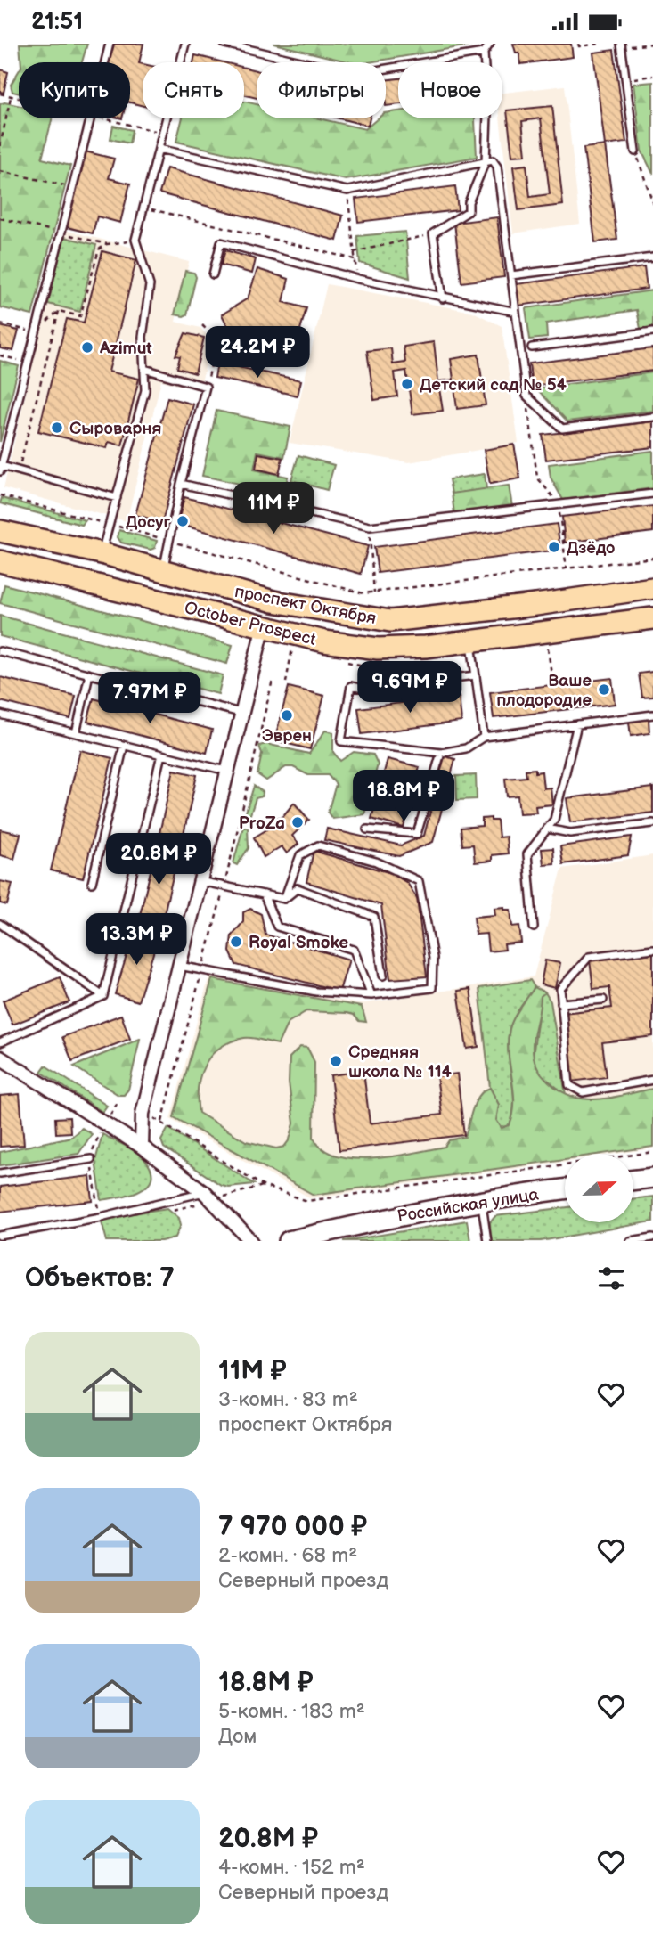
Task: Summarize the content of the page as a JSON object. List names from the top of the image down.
{
  "streets": {
    "main road": ["проспект Октября", "October Prospect", "Российская улица"]
  },
  "places": [
    "Azimut",
    "Детский сад № 54",
    "Сыроварня",
    "Досуг",
    "Дзёдо",
    "Ваше плодородие",
    "Эврен",
    "ProZa",
    "Royal Smoke",
    "Средняя школа № 114"
  ],
  "north": "right",
  "page": {
    "status": "21:51",
    "chip": [
      "Купить",
      "Снять",
      "Фильтры",
      "Новое"
    ],
    "price": [
      "24.2M ₽",
      "11M ₽",
      "9.69M ₽",
      "7.97M ₽",
      "18.8M ₽",
      "20.8M ₽",
      "13.3M ₽"
    ],
    "heading": "Объектов: 7",
    "list": [
      {
        "name": "11M ₽",
        "note": "3-комн. · 83 m² · проспект Октября"
      },
      {
        "name": "7 970 000 ₽",
        "note": "2-комн. · 68 m² · Северный проезд"
      },
      {
        "name": "18.8M ₽",
        "note": "5-комн. · 183 m² · Дом"
      },
      {
        "name": "20.8M ₽",
        "note": "4-комн. · 152 m² · Северный проезд"
      }
    ]
  }
}
